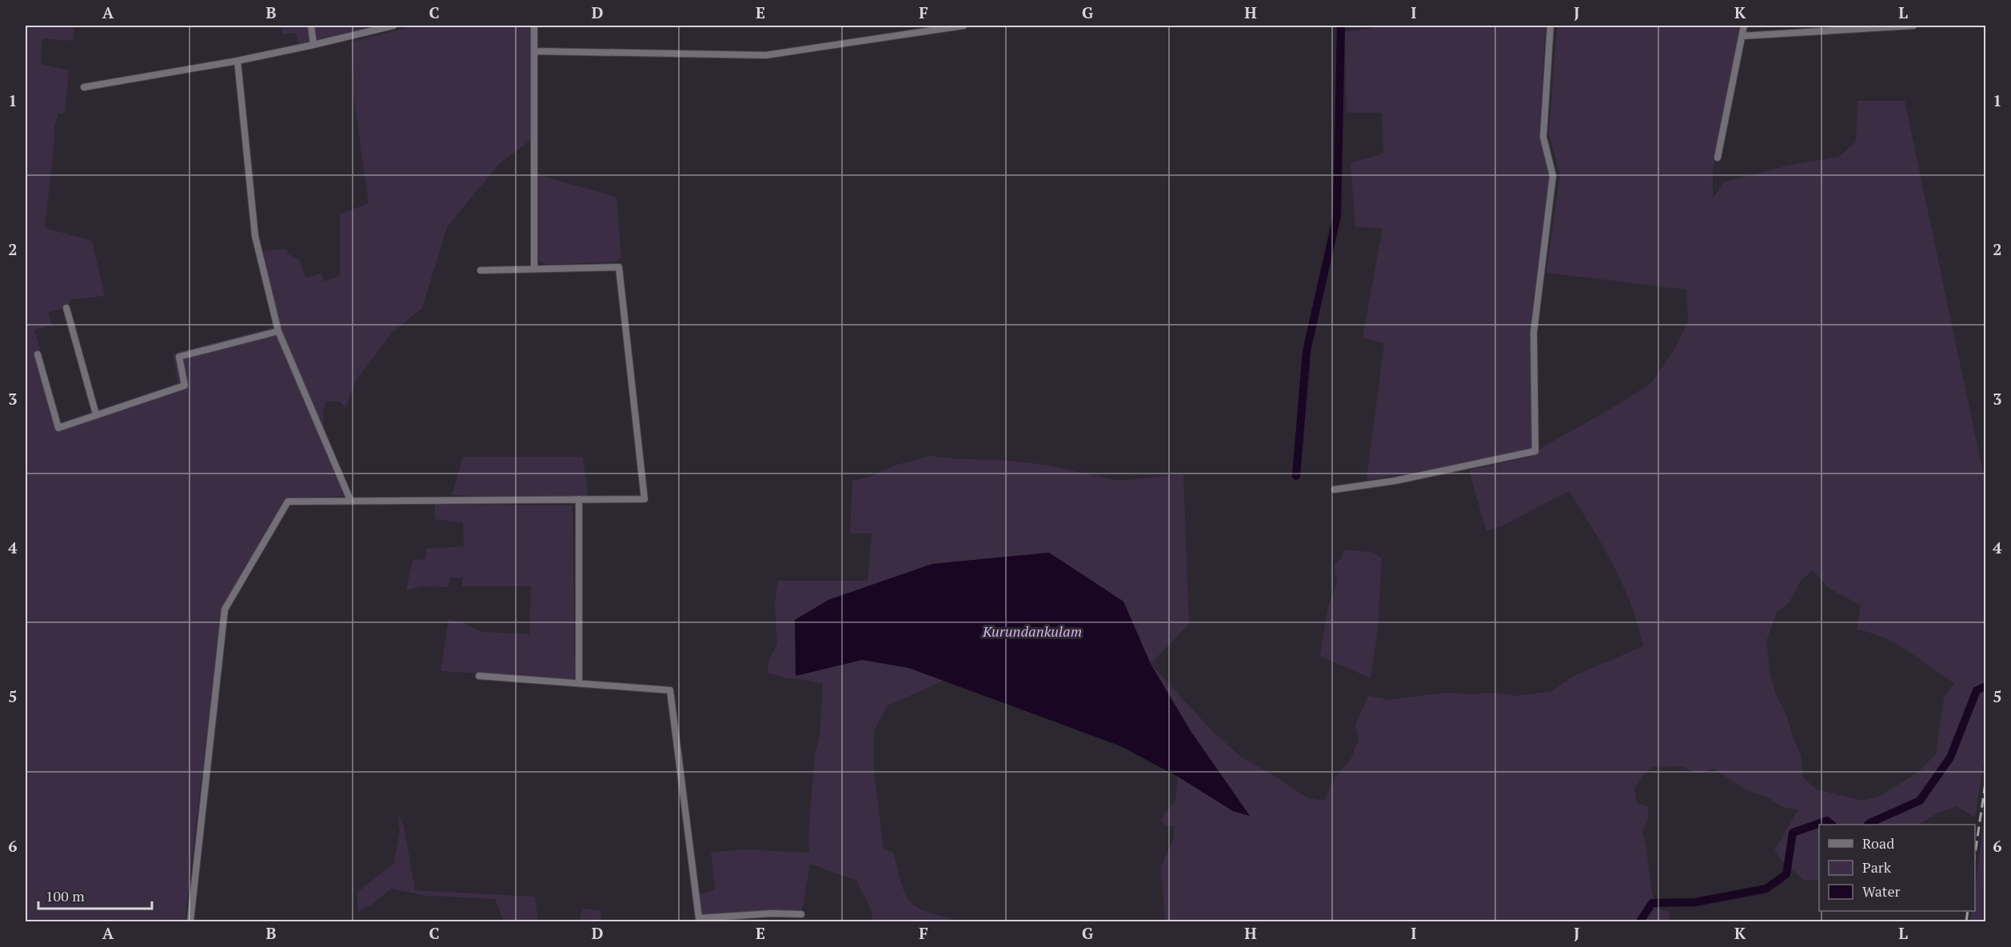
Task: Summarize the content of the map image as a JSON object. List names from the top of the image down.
{
  "water": ["Kurundankulam"],
  "legend": ["Road", "Park", "Water"],
  "scale_bar": "100 m",
  "grid": {
    "columns": [
      "A",
      "B",
      "C",
      "D",
      "E",
      "F",
      "G",
      "H",
      "I",
      "J",
      "K",
      "L"
    ],
    "rows": [
      "1",
      "2",
      "3",
      "4",
      "5",
      "6"
    ]
  }
}
